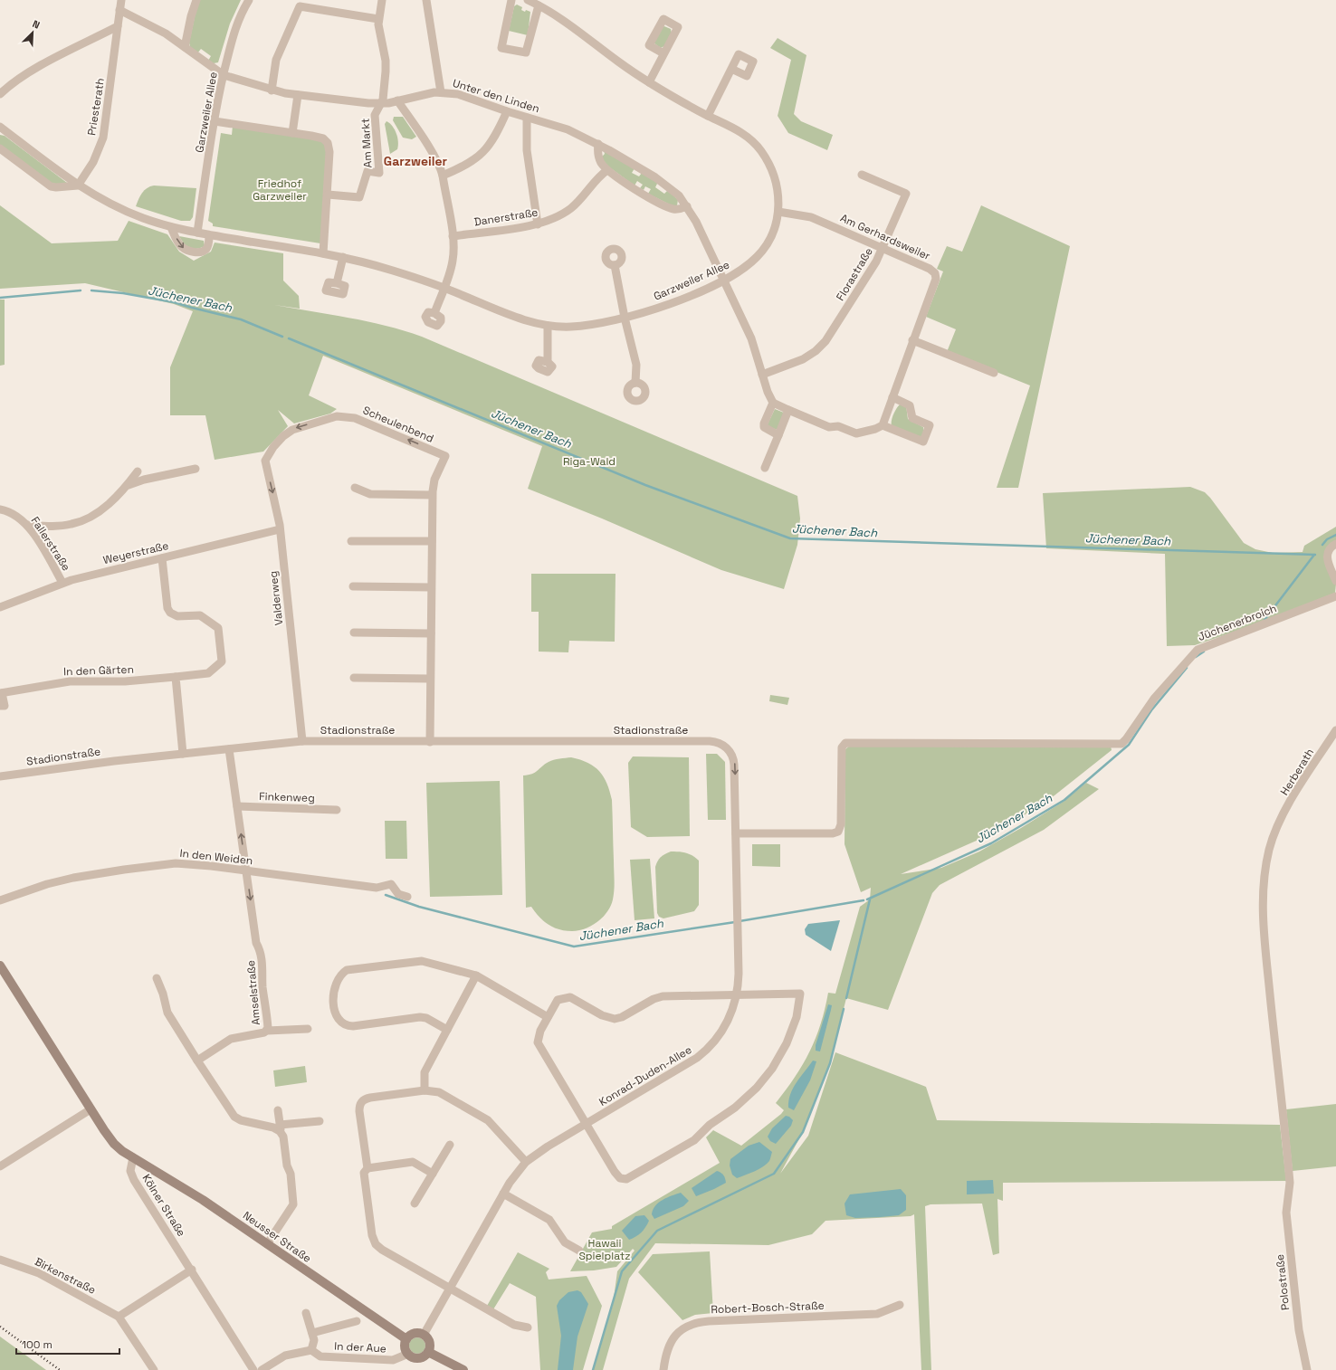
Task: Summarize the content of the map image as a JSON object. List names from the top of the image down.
{
  "streets": {
    "main road": ["Neusser Straße"],
    "street": [
      "Unter den Linden",
      "Priesterath",
      "Garzweiler Allee",
      "Am Markt",
      "Danerstraße",
      "Am Gerhardsweiler",
      "Florastraße",
      "Scheulenbend",
      "Fallerstraße",
      "Weyerstraße",
      "Valderweg",
      "Jüchenerbroich",
      "In den Gärten",
      "Stadionstraße",
      "Herberath",
      "Finkenweg",
      "In den Weiden",
      "Amselstraße",
      "Konrad-Duden-Allee",
      "Kölner Straße",
      "Birkenstraße",
      "Polostraße",
      "Robert-Bosch-Straße",
      "In der Aue"
    ]
  },
  "crossings": [
    ["Unter den Linden", "Garzweiler Allee"],
    ["Unter den Linden", "Am Markt"],
    ["Priesterath", "Garzweiler Allee"],
    ["Garzweiler Allee", "Am Gerhardsweiler"],
    ["Am Gerhardsweiler", "Florastraße"],
    ["Scheulenbend", "Valderweg"],
    ["Fallerstraße", "Weyerstraße"],
    ["Weyerstraße", "Valderweg"],
    ["Weyerstraße", "In den Gärten"],
    ["Valderweg", "Stadionstraße"],
    ["Jüchenerbroich", "Konrad-Duden-Allee"],
    ["Stadionstraße", "Amselstraße"],
    ["Stadionstraße", "Konrad-Duden-Allee"],
    ["Herberath", "Polostraße"],
    ["Finkenweg", "Amselstraße"],
    ["In den Weiden", "Amselstraße"],
    ["Konrad-Duden-Allee", "Neusser Straße"],
    ["Konrad-Duden-Allee", "In der Aue"],
    ["Kölner Straße", "Neusser Straße"],
    ["Neusser Straße", "In der Aue"]
  ],
  "districts": ["Garzweiler"],
  "water": ["Jüchener Bach"],
  "parks": ["Friedhof Garzweiler", "Riga-Wald", "Hawaii Spielplatz"],
  "scale_bar": "100 m",
  "north": "top right"
}
